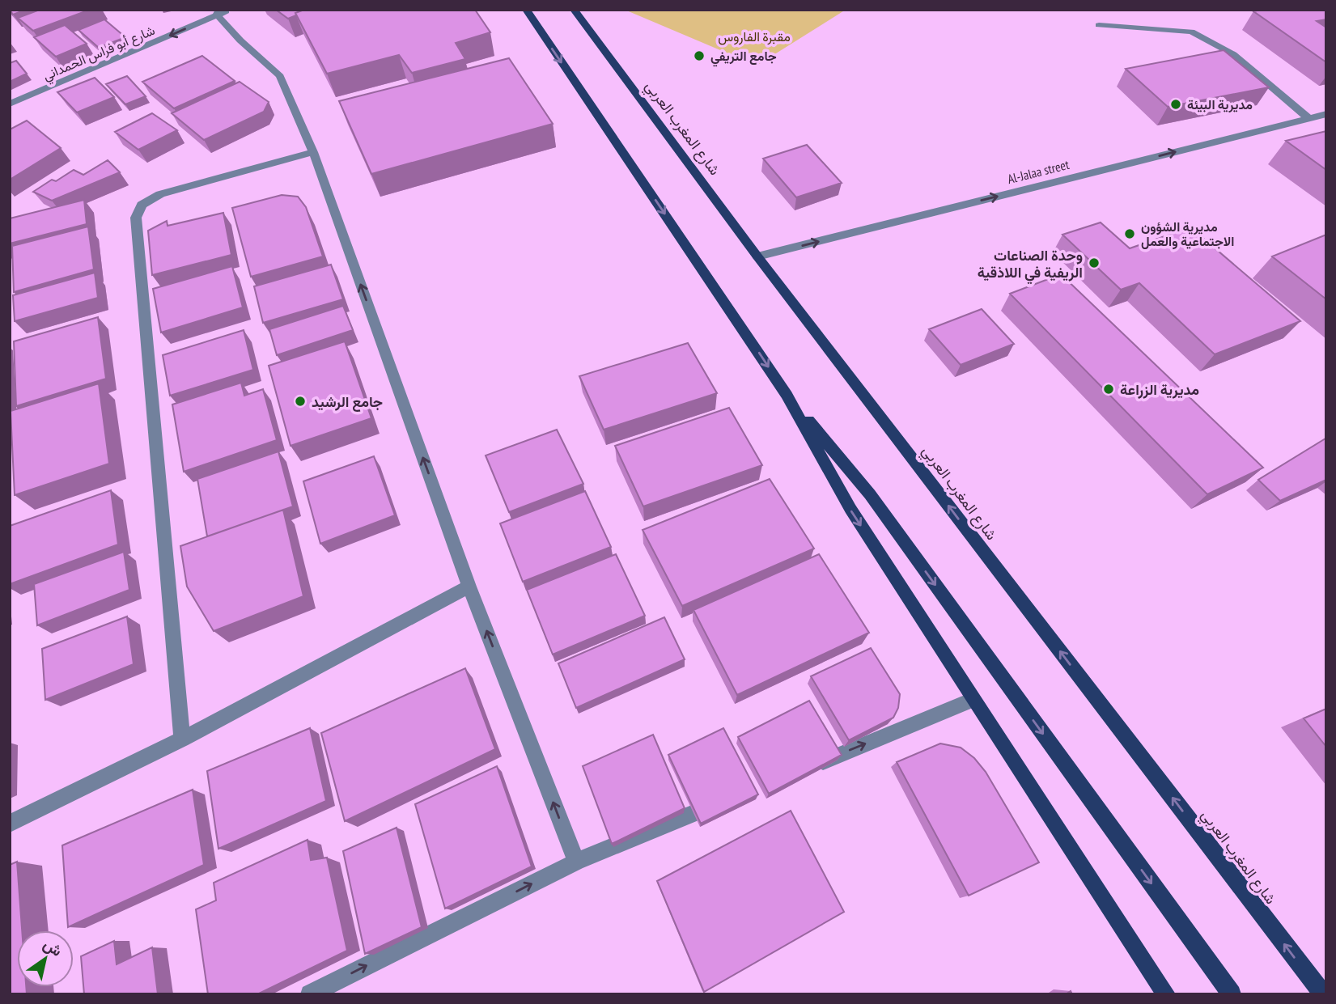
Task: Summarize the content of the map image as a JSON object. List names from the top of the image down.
{
  "streets": {
    "main road": ["شارع المغرب العربي"],
    "street": ["شارع أبو فراس الحمداني", "Al-Jalaa street"]
  },
  "crossings": [
    ["شارع المغرب العربي", "Al-Jalaa street"]
  ],
  "one_way": ["شارع أبو فراس الحمداني", "Al-Jalaa street"],
  "parks": ["مقبرة الفاروس"],
  "places": [
    "جامع التريفي",
    "مديرية البيئة",
    "مديرية الشؤون الاجتماعية والعمل",
    "وحدة الصناعات الريفية في اللاذقية",
    "مديرية الزراعة",
    "جامع الرشيد"
  ],
  "north": "top right"
}
